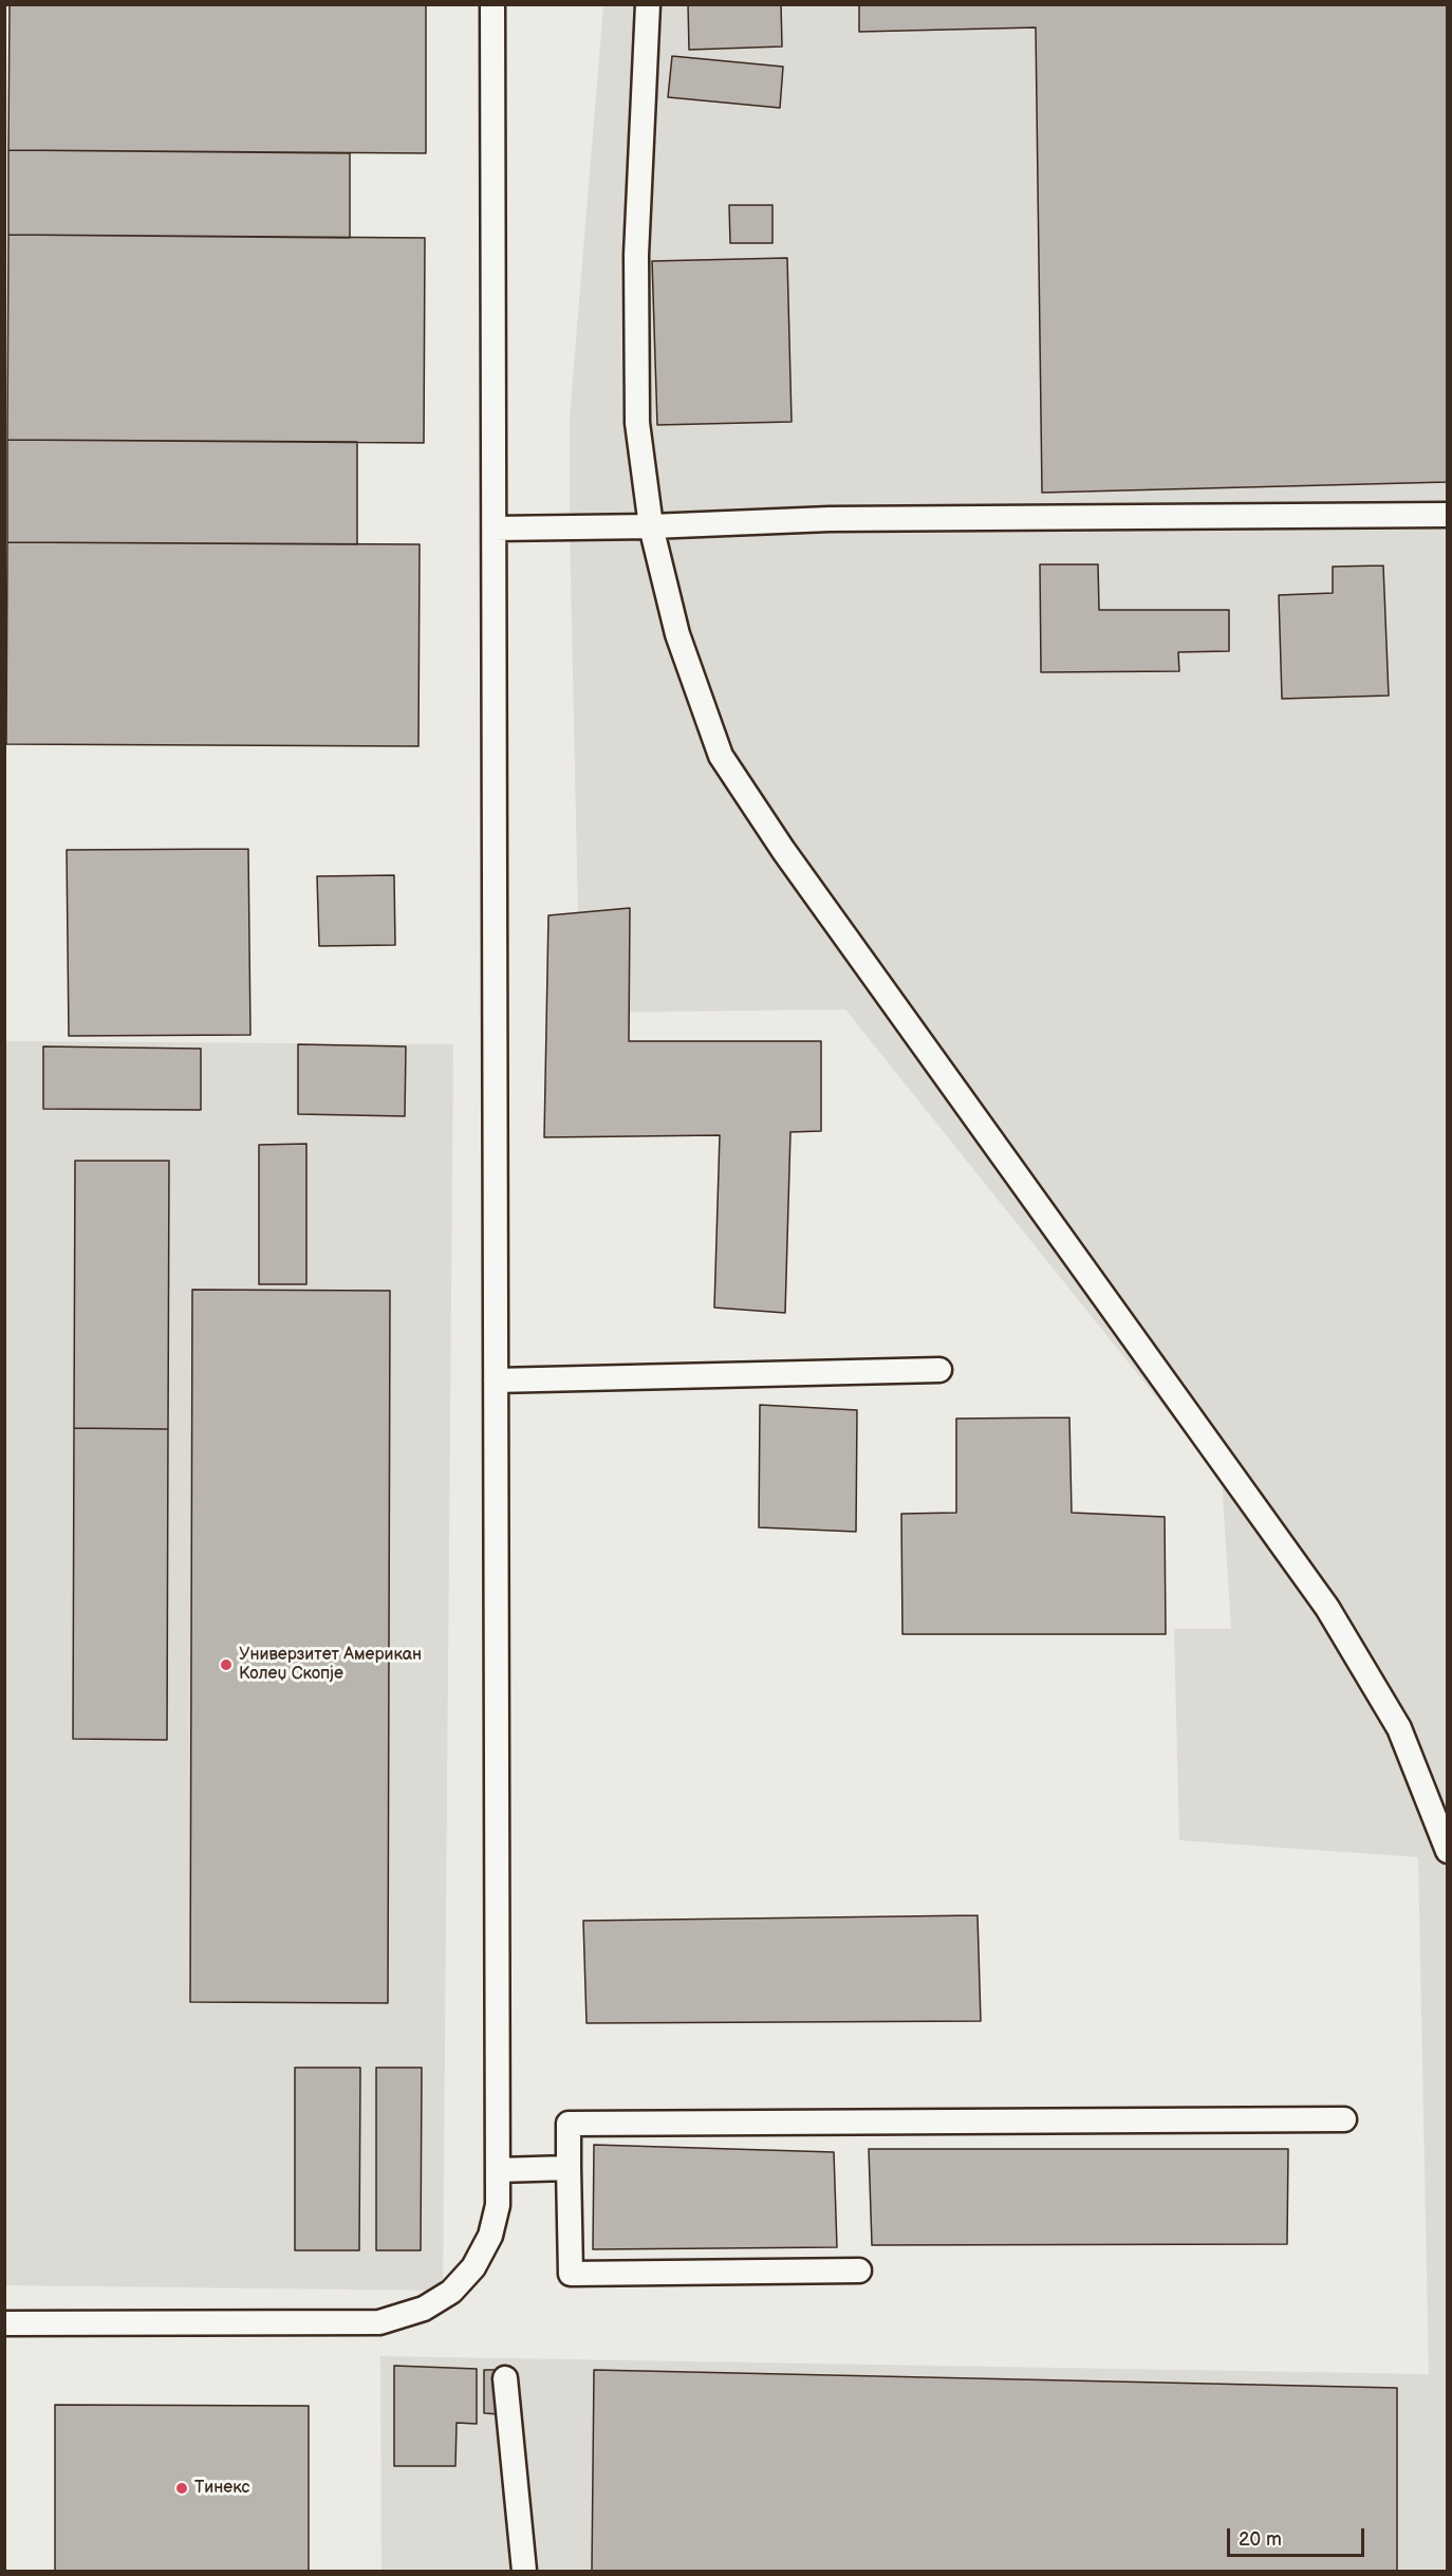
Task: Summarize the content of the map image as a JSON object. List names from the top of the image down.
{
  "places": ["Универзитет Американ Колеџ Скопје", "Тинекс"],
  "scale_bar": "20 m"
}
